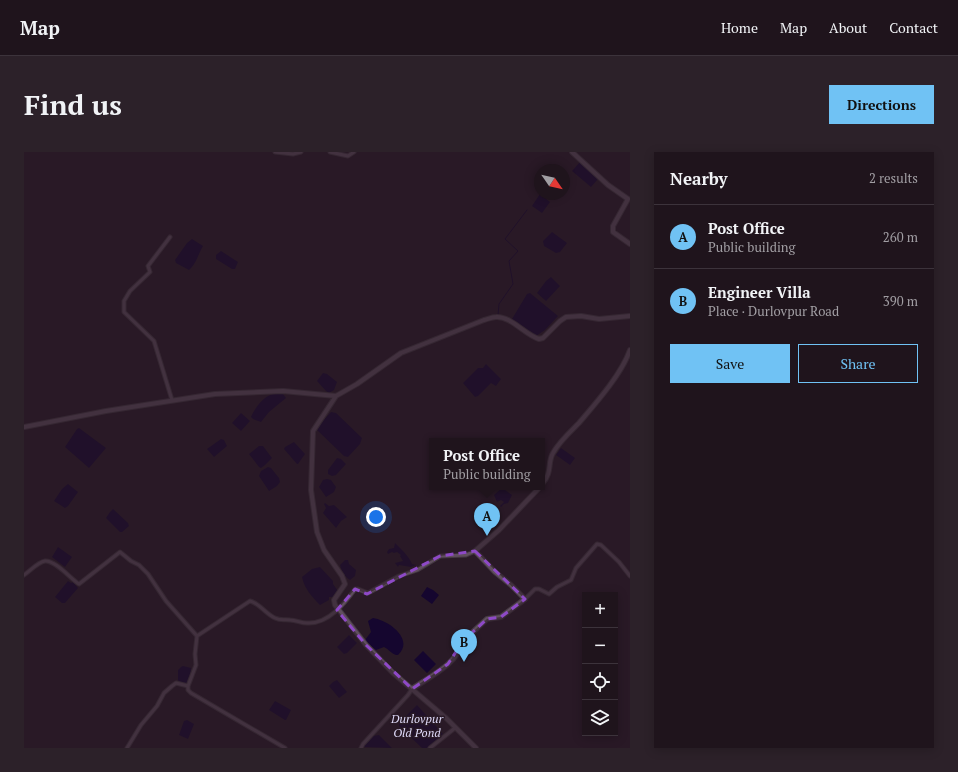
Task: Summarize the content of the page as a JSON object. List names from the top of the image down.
{
  "water": ["Durlovpur Old Pond"],
  "north": "bottom right",
  "page": {
    "header": "Map",
    "nav": [
      "Home",
      "Map",
      "About",
      "Contact"
    ],
    "buttons": [
      "Directions",
      ["Save", "Share"]
    ],
    "title": "Find us",
    "heading": ["Nearby", "2 results"],
    "list": [
      {
        "mark": "A",
        "name": "Post Office",
        "note": "Public building",
        "value": "260 m"
      },
      {
        "mark": "B",
        "name": "Engineer Villa",
        "note": "Place · Durlovpur Road",
        "value": "390 m"
      }
    ],
    "popup": ["Post Office", "Public building"],
    "pins": ["A", "B"],
    "map_buttons": ["+", "−"]
  }
}
